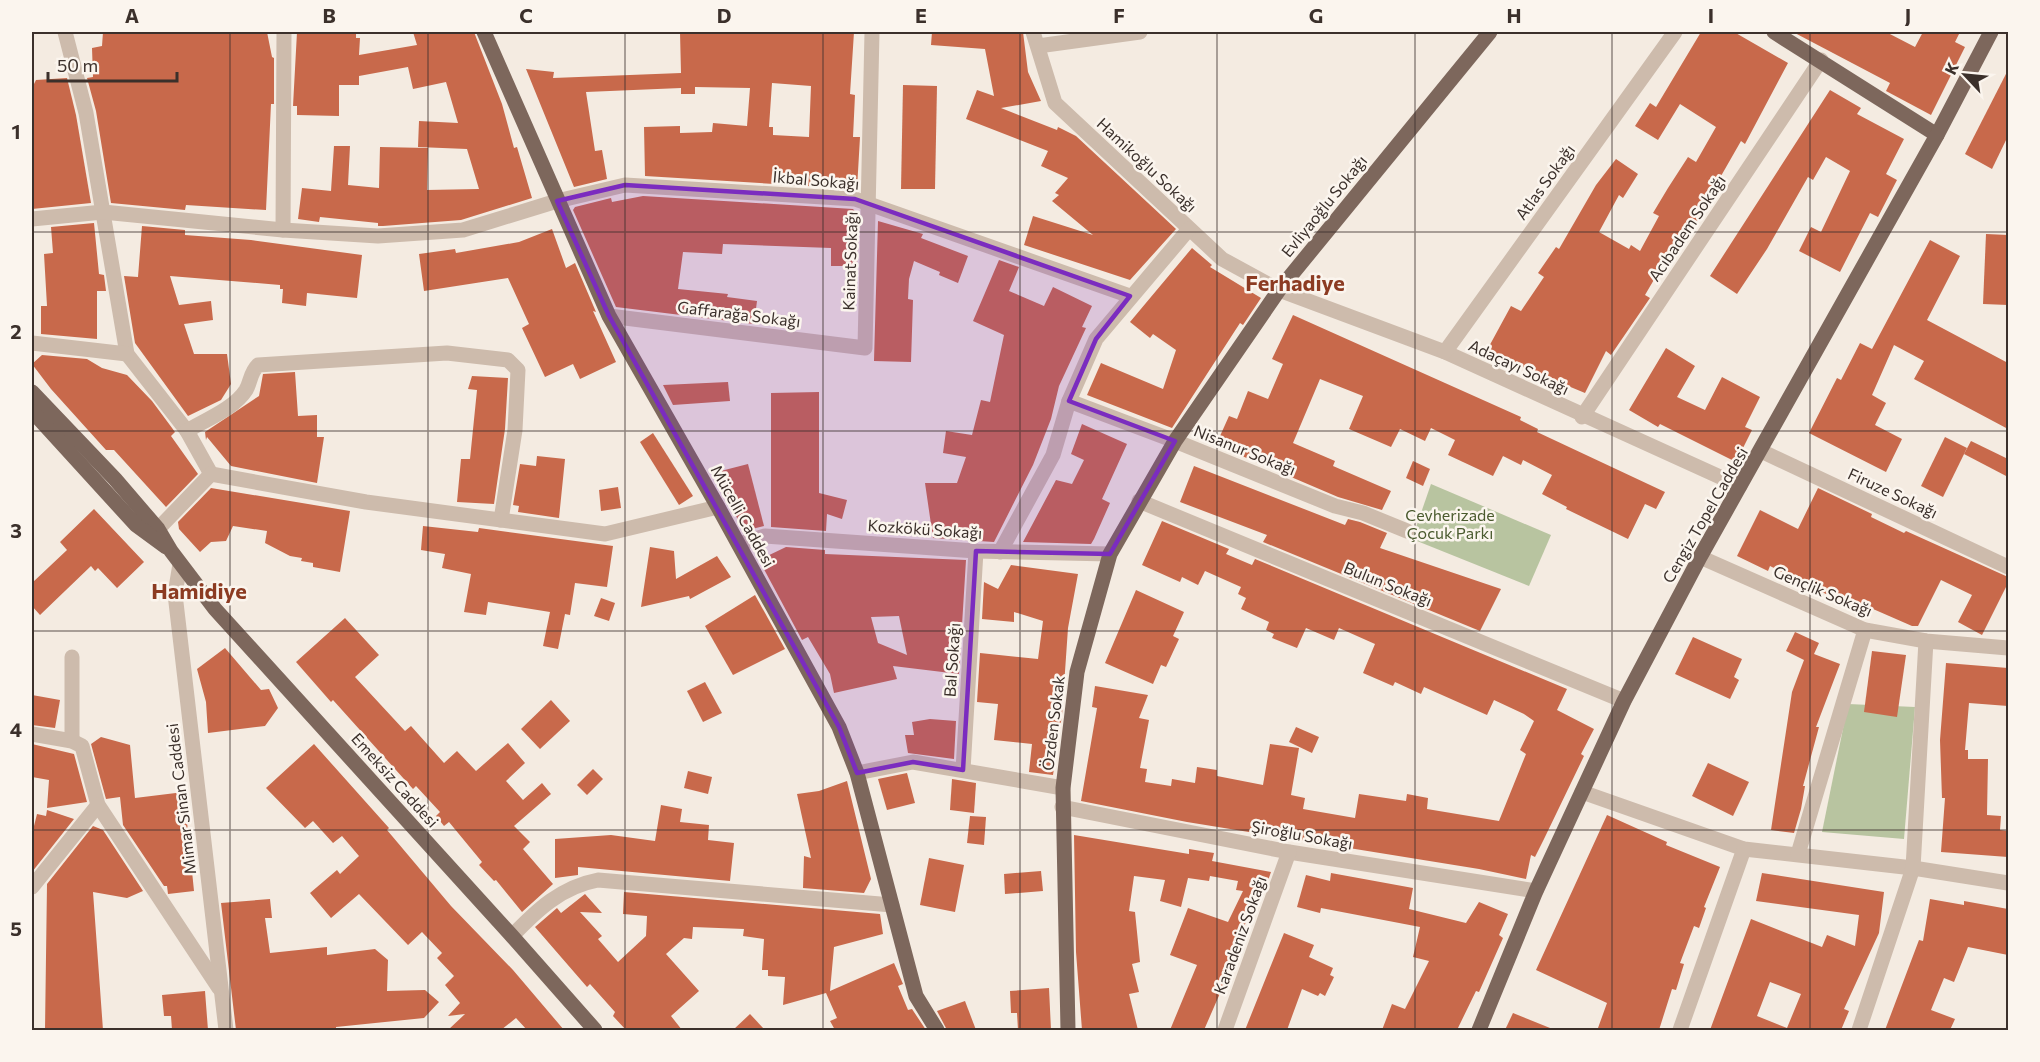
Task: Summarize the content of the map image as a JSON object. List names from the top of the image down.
{
  "streets": {
    "main road": [
      "Evliyaoğlu Sokağı",
      "Cengiz Topel Caddesi",
      "Mücelli Caddesi",
      "Özden Sokak",
      "Emeksiz Caddesi"
    ],
    "street": [
      "Hamikoğlu Sokağı",
      "İkbal Sokağı",
      "Atlas Sokağı",
      "Acıbadem Sokağı",
      "Kainat Sokağı",
      "Gaffarağa Sokağı",
      "Adaçayı Sokağı",
      "Nisanur Sokağı",
      "Firuze Sokağı",
      "Kozkökü Sokağı",
      "Bulun Sokağı",
      "Gençlik Sokağı",
      "Bal Sokağı",
      "Mimar Sinan Caddesi",
      "Şiroğlu Sokağı",
      "Karadeniz Sokağı"
    ]
  },
  "crossings": [
    ["Hamikoğlu Sokağı", "Evliyaoğlu Sokağı"],
    ["Hamikoğlu Sokağı", "Adaçayı Sokağı"],
    ["İkbal Sokağı", "Kainat Sokağı"],
    ["İkbal Sokağı", "Mücelli Caddesi"],
    ["Atlas Sokağı", "Adaçayı Sokağı"],
    ["Evliyaoğlu Sokağı", "Adaçayı Sokağı"],
    ["Evliyaoğlu Sokağı", "Nisanur Sokağı"],
    ["Evliyaoğlu Sokağı", "Özden Sokak"],
    ["Acıbadem Sokağı", "Adaçayı Sokağı"],
    ["Kainat Sokağı", "Gaffarağa Sokağı"],
    ["Gaffarağa Sokağı", "Mücelli Caddesi"],
    ["Adaçayı Sokağı", "Cengiz Topel Caddesi"],
    ["Nisanur Sokağı", "Özden Sokak"],
    ["Firuze Sokağı", "Cengiz Topel Caddesi"],
    ["Cengiz Topel Caddesi", "Bulun Sokağı"],
    ["Cengiz Topel Caddesi", "Gençlik Sokağı"],
    ["Cengiz Topel Caddesi", "Şiroğlu Sokağı"],
    ["Mücelli Caddesi", "Kozkökü Sokağı"],
    ["Kozkökü Sokağı", "Bal Sokağı"],
    ["Kozkökü Sokağı", "Özden Sokak"],
    ["Bulun Sokağı", "Özden Sokak"],
    ["Özden Sokak", "Şiroğlu Sokağı"],
    ["Emeksiz Caddesi", "Mimar Sinan Caddesi"],
    ["Şiroğlu Sokağı", "Karadeniz Sokağı"]
  ],
  "districts": ["Ferhadiye", "Hamidiye"],
  "parks": ["Cevherizade Çocuk Parkı"],
  "scale_bar": "50 m",
  "north": "top left",
  "grid": {
    "columns": [
      "A",
      "B",
      "C",
      "D",
      "E",
      "F",
      "G",
      "H",
      "I",
      "J"
    ],
    "rows": [
      "1",
      "2",
      "3",
      "4",
      "5"
    ]
  }
}
